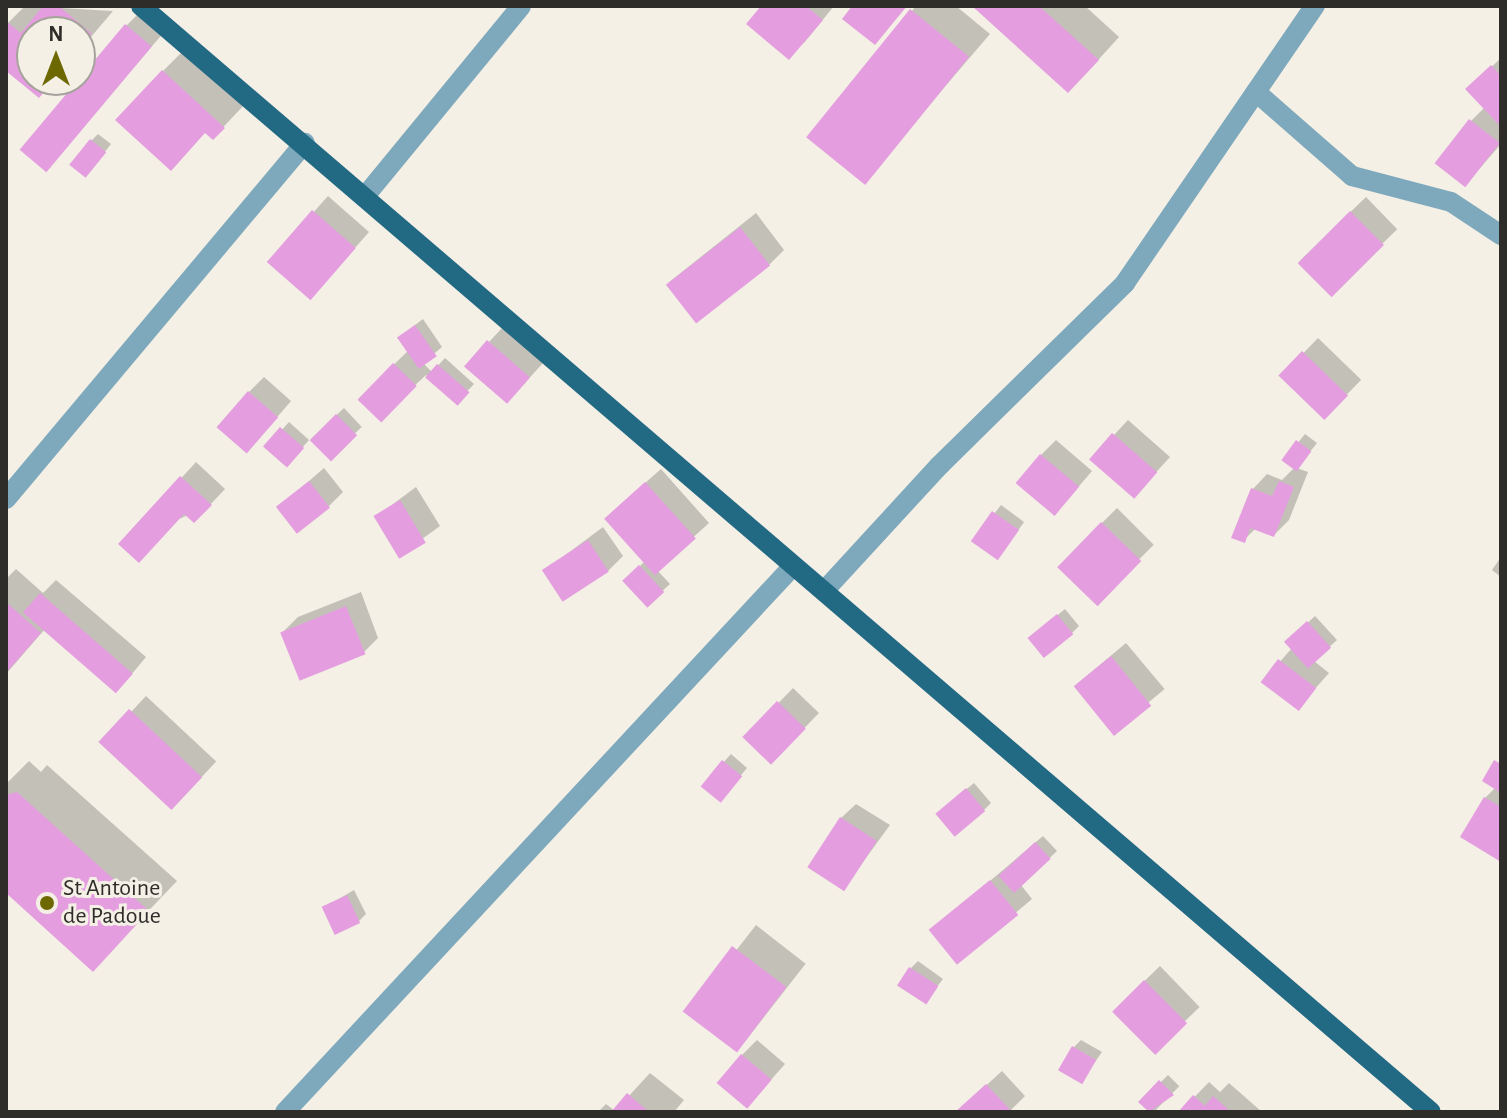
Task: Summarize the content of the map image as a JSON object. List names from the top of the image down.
{
  "places": ["St Antoine de Padoue"],
  "north": "top"
}
